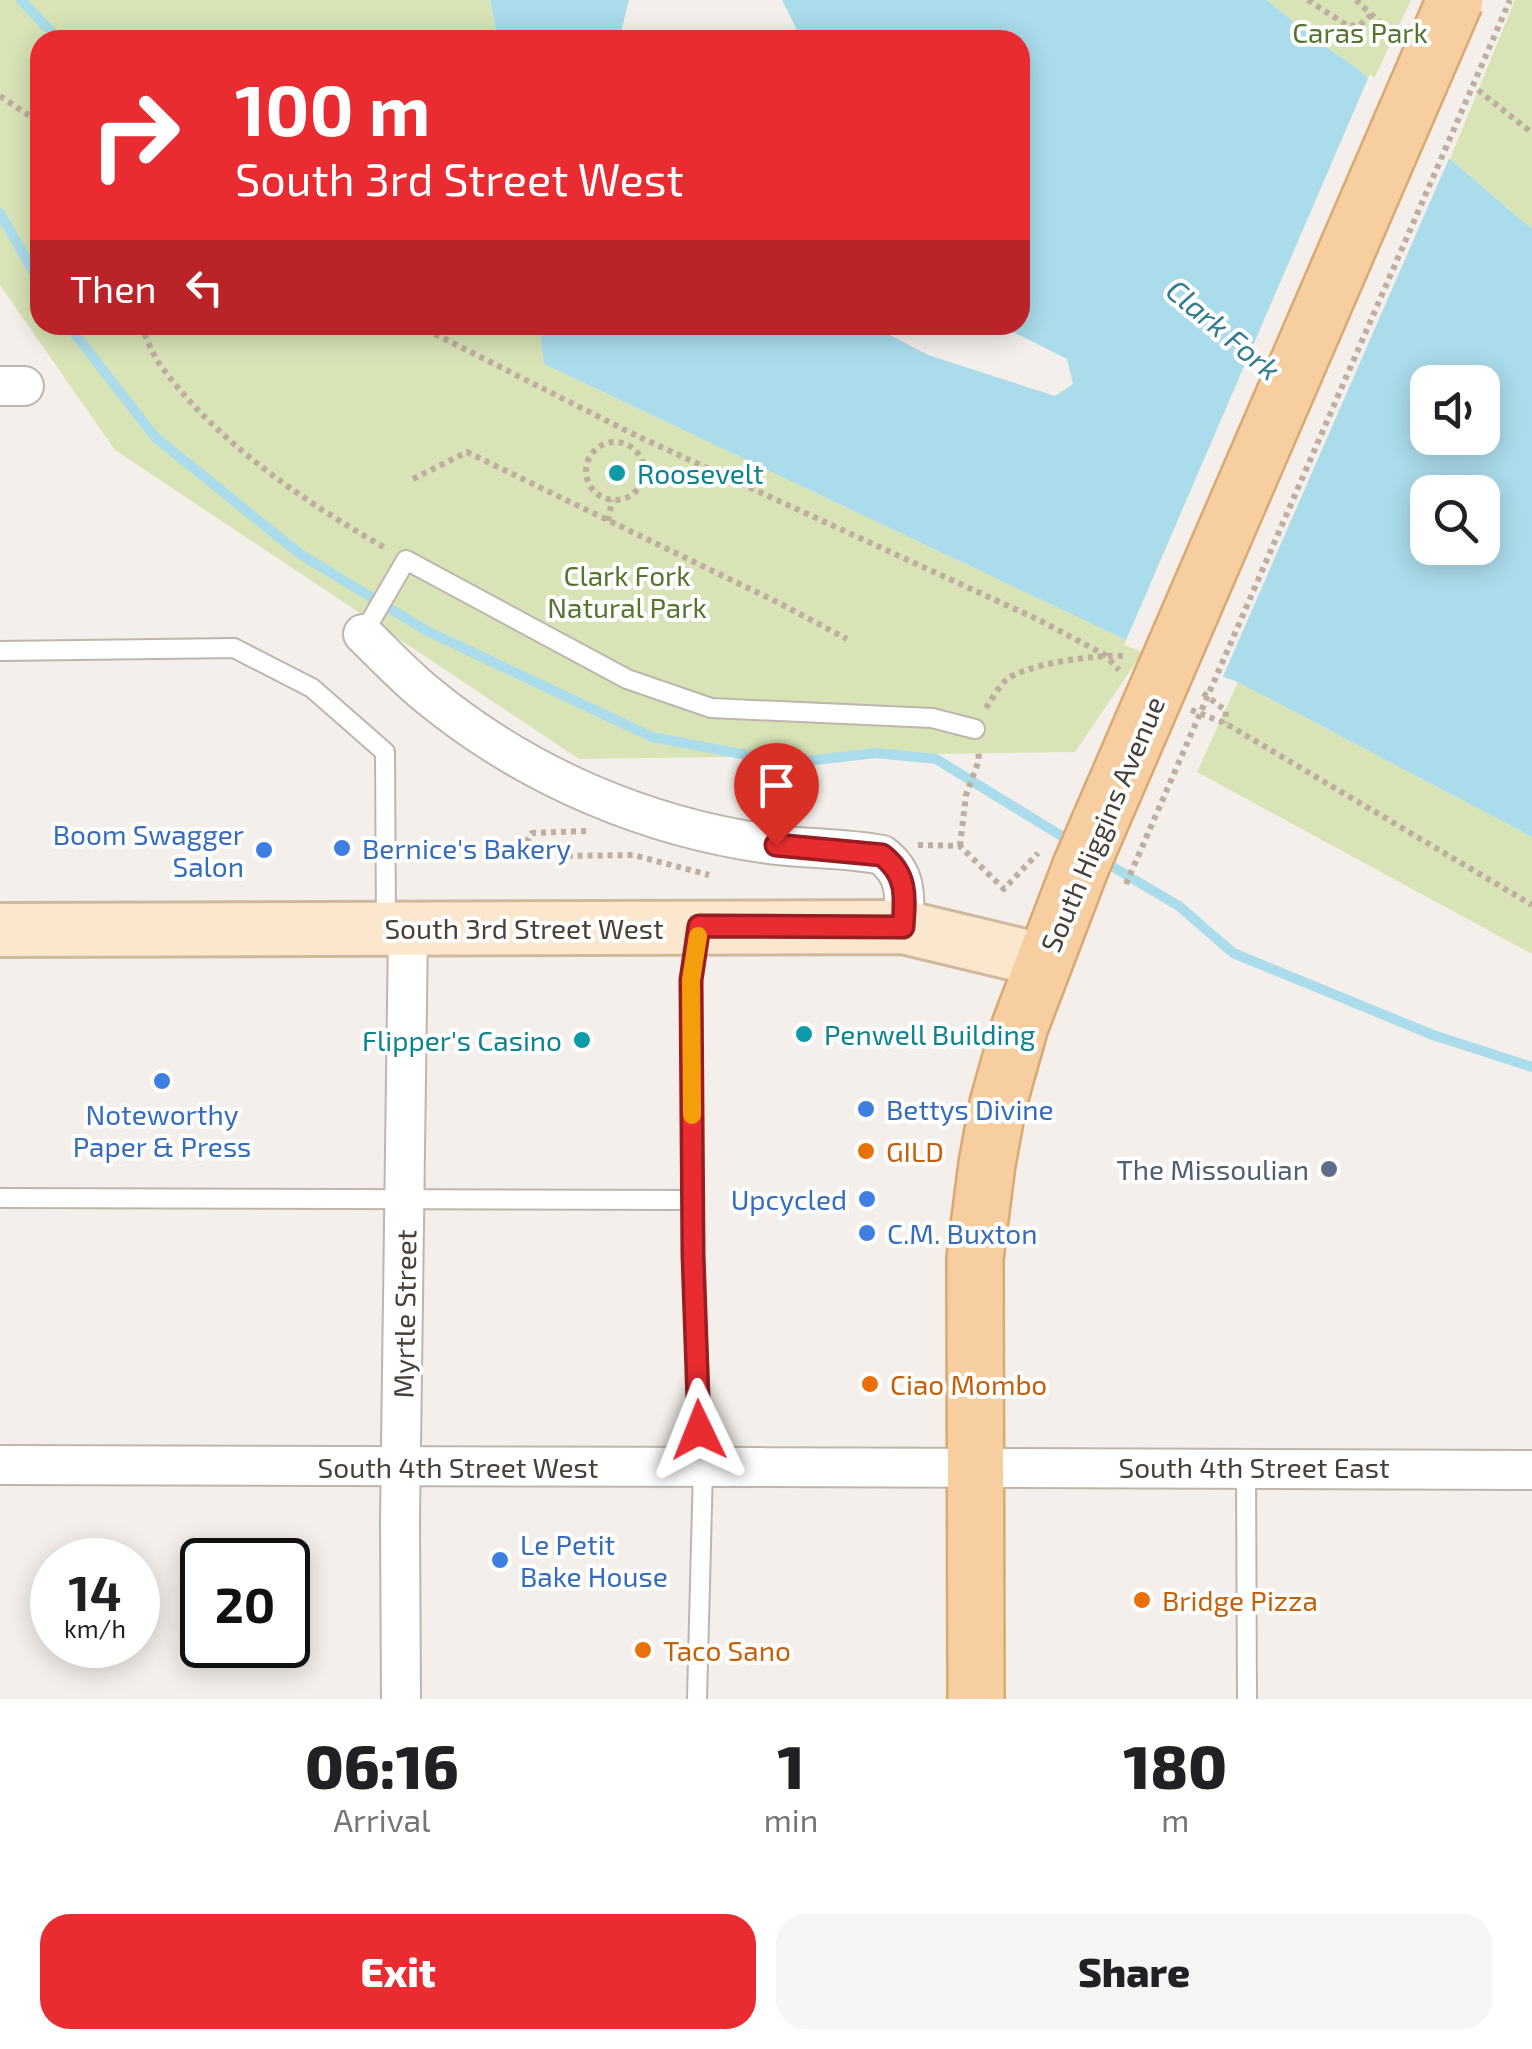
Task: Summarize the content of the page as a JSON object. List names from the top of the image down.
{
  "streets": {
    "main road": ["South Higgins Avenue"],
    "street": [
      "South 3rd Street West",
      "Myrtle Street",
      "South 4th Street West",
      "South 4th Street East"
    ]
  },
  "crossings": [
    ["South Higgins Avenue", "South 3rd Street West"],
    ["South Higgins Avenue", "South 4th Street West"],
    ["South Higgins Avenue", "South 4th Street East"],
    ["South 3rd Street West", "Myrtle Street"],
    ["Myrtle Street", "South 4th Street West"],
    ["South 4th Street West", "South 4th Street East"]
  ],
  "water": ["Clark Fork"],
  "parks": ["Caras Park", "Clark Fork Natural Park"],
  "places": [
    "Roosevelt",
    "Bernice's Bakery",
    "Boom Swagger Salon",
    "Penwell Building",
    "Flipper's Casino",
    "Noteworthy Paper & Press",
    "Bettys Divine",
    "GILD",
    "The Missoulian",
    "Upcycled",
    "C.M. Buxton",
    "Ciao Mombo",
    "Le Petit Bake House",
    "Bridge Pizza",
    "Taco Sano"
  ],
  "page": {
    "turn": ["100 m", "South 3rd Street West"],
    "then": "Then",
    "speed": "14 km/h",
    "limit": "20",
    "eta": [
      "06:16",
      "Arrival",
      "1",
      "min",
      "180",
      "m"
    ],
    "buttons": ["Exit", "Share"]
  }
}
